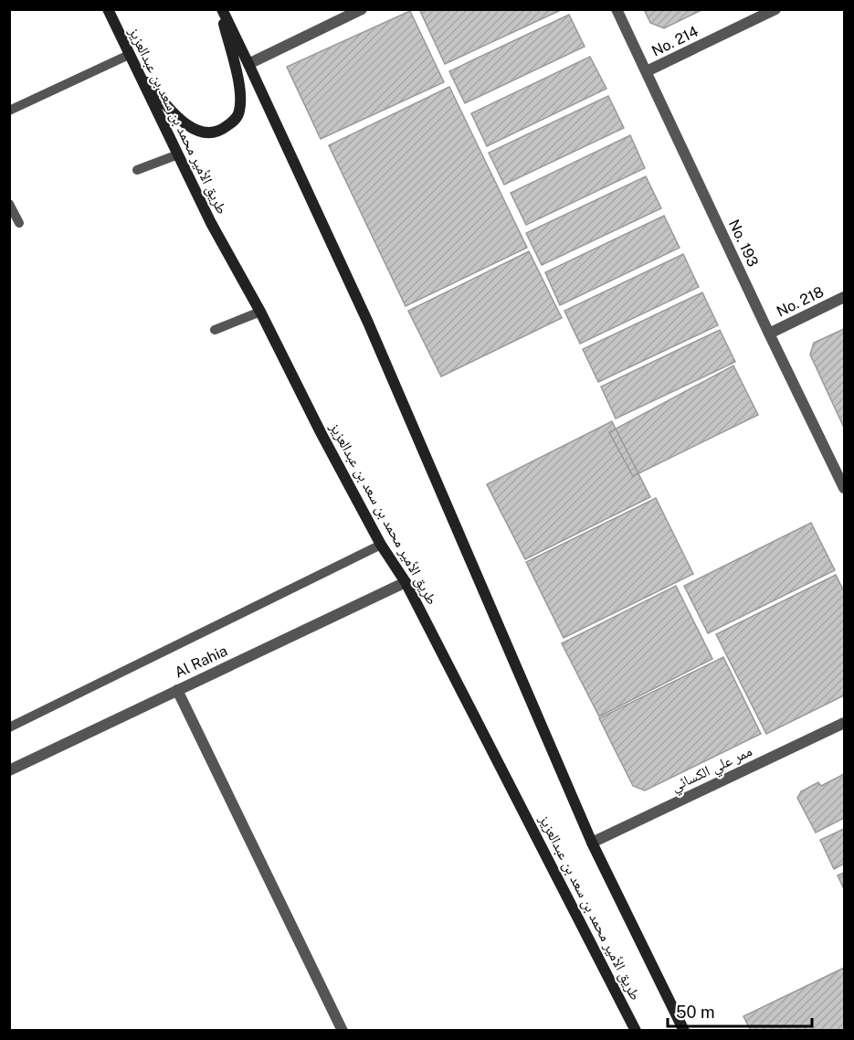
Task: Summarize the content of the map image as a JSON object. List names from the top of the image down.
{
  "streets": {
    "main road": ["طريق الأمير محمد بن سعد بن عبدالعزيز"],
    "street": [
      "No. 214",
      "No. 193",
      "No. 218",
      "Al Rahia",
      "ممر علي الكسائي"
    ]
  },
  "crossings": [
    ["No. 214", "No. 193"],
    ["طريق الأمير محمد بن سعد بن عبدالعزيز", "Al Rahia"],
    ["طريق الأمير محمد بن سعد بن عبدالعزيز", "ممر علي الكسائي"],
    ["No. 193", "No. 218"]
  ],
  "scale_bar": "50 m"
}
